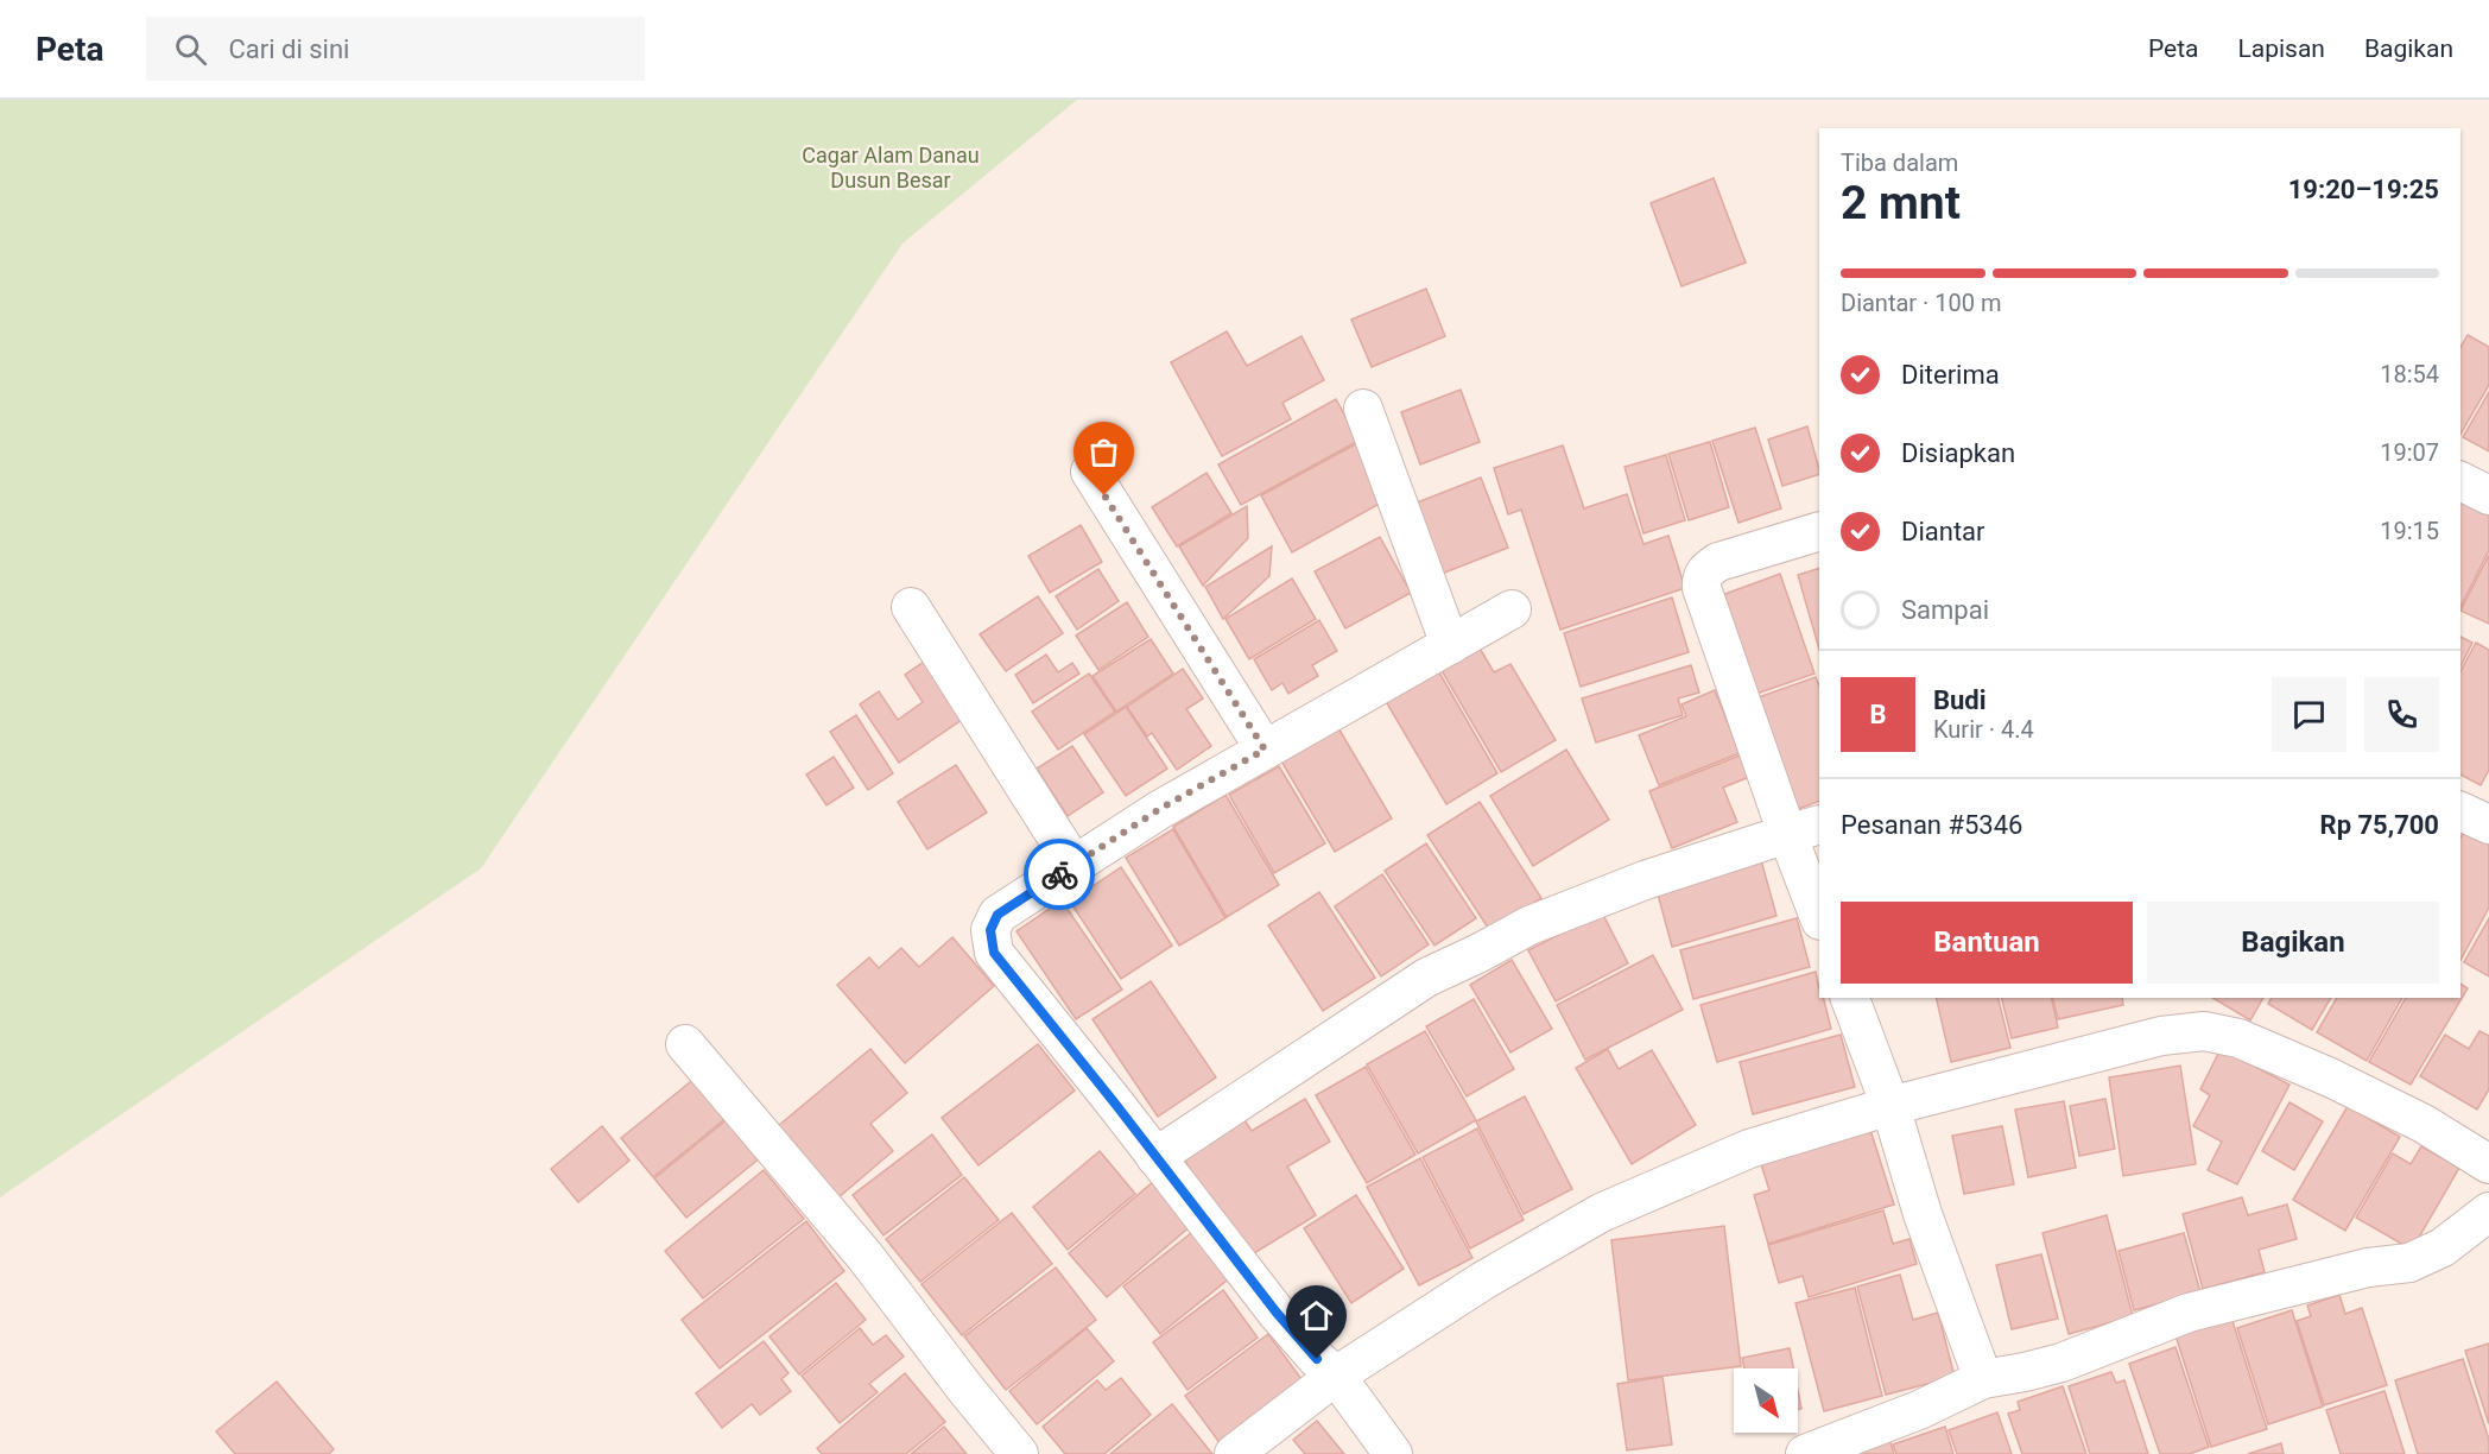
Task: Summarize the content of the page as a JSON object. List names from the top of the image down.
{
  "parks": ["Cagar Alam Danau Dusun Besar"],
  "north": "bottom right",
  "page": {
    "header": "Peta",
    "search": "Cari di sini",
    "nav": ["Peta", "Lapisan", "Bagikan"],
    "heading": ["2 mnt", "Tiba dalam", "19:20–19:25"],
    "panel": [
      "Budi",
      "Kurir · 4.4",
      "Pesanan #5346",
      "Rp 75,700"
    ],
    "bar": "Diantar · 100 m",
    "list": [
      ["Diterima", "18:54"],
      ["Disiapkan", "19:07"],
      ["Diantar", "19:15"],
      "Sampai"
    ],
    "round": "B",
    "buttons": ["Bantuan", "Bagikan"]
  }
}
